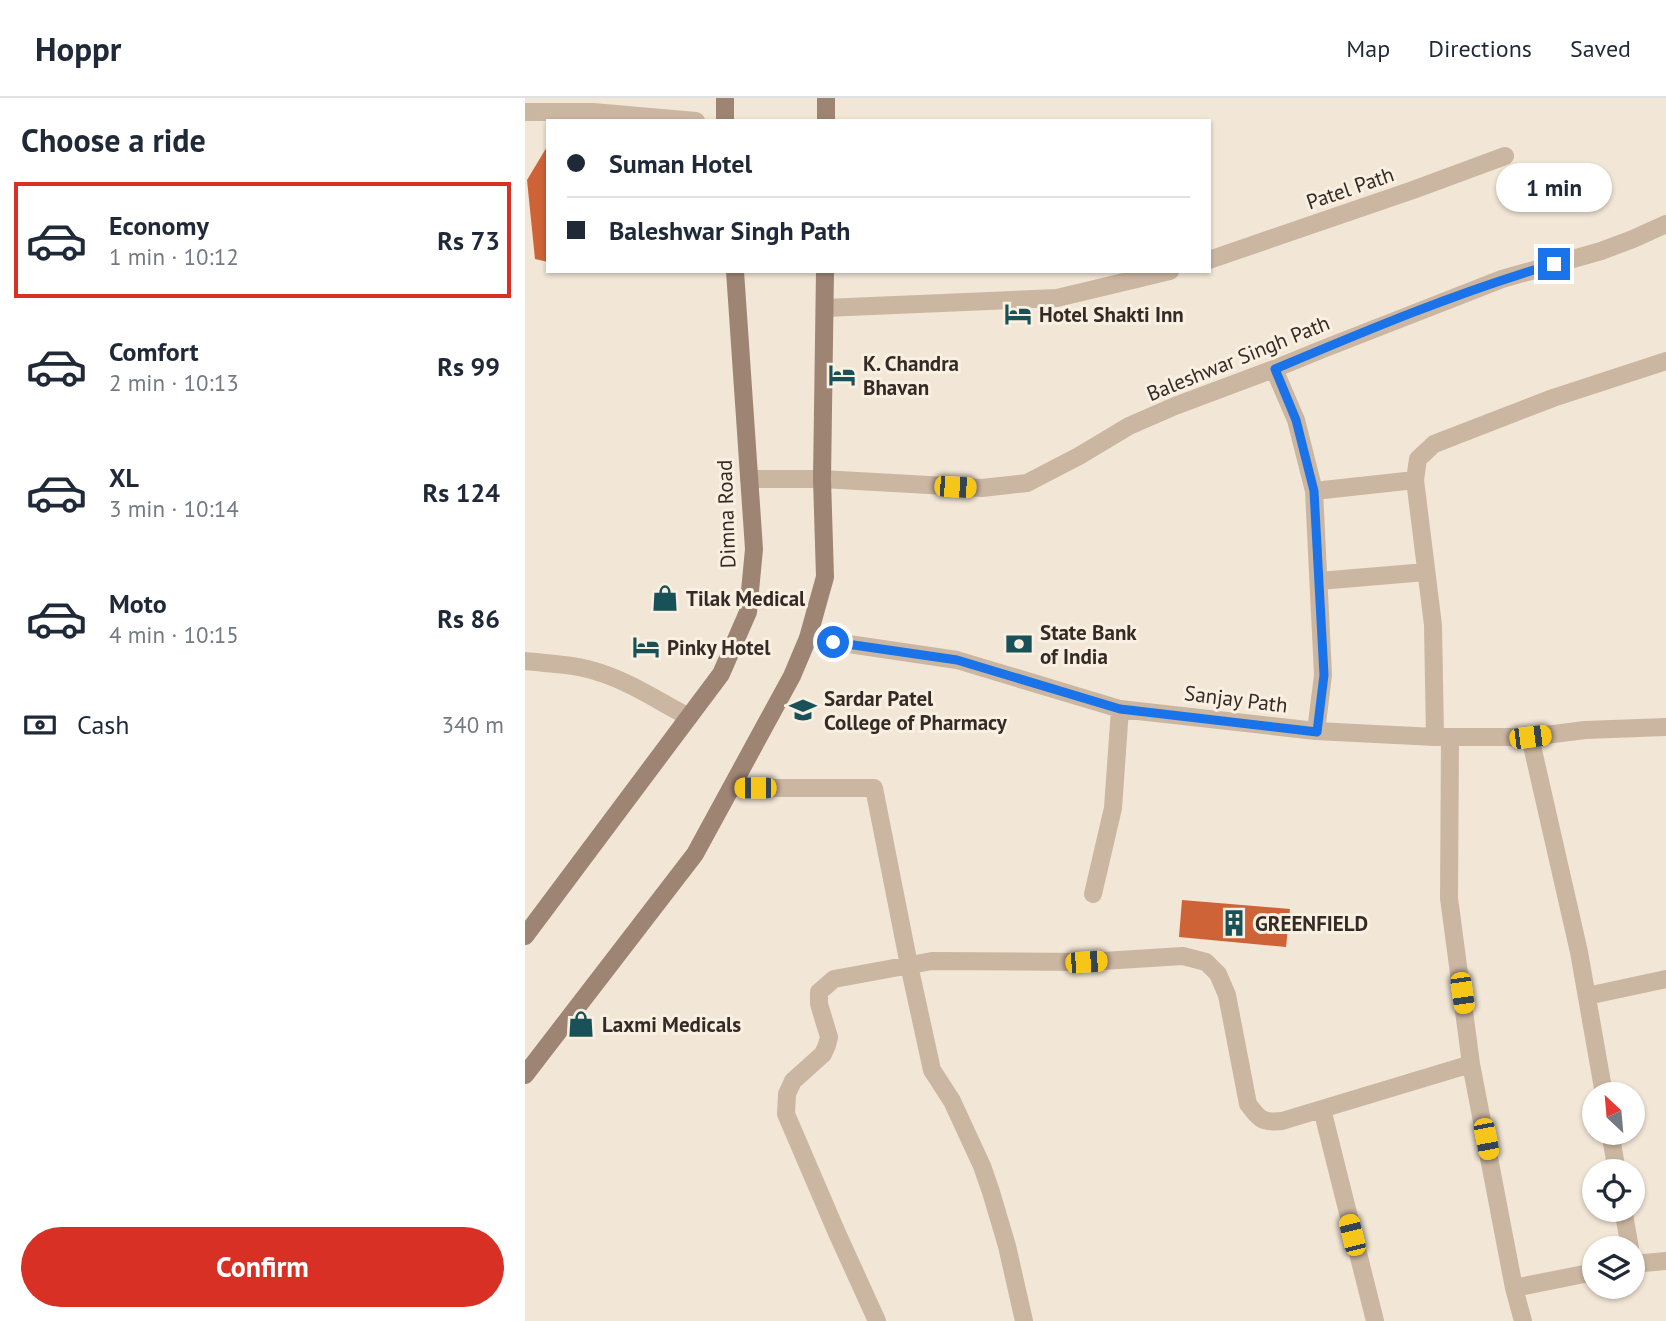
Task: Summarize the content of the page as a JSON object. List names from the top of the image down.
{
  "streets": {
    "street": [
      "Patel Path",
      "Baleshwar Singh Path",
      "Dimna Road",
      "Sanjay Path"
    ]
  },
  "crossings": [
    ["Baleshwar Singh Path", "Dimna Road"]
  ],
  "places": {
    "hotel": ["Hotel Shakti Inn", "K. Chandra Bhavan", "Pinky Hotel"],
    "shop": ["Tilak Medical", "Laxmi Medicals"],
    "bank": ["State Bank of India"],
    "school or university": ["Sardar Patel College of Pharmacy"],
    "building": ["GREENFIELD"]
  },
  "north": "top left",
  "page": {
    "header": "Hoppr",
    "nav": ["Map", "Directions", "Saved"],
    "heading": "Choose a ride",
    "banner": ["Suman Hotel", "Baleshwar Singh Path"],
    "bubble": "1 min",
    "list": [
      {
        "name": "Economy",
        "note": "1 min · 10:12",
        "value": "Rs 73"
      },
      {
        "name": "Comfort",
        "note": "2 min · 10:13",
        "value": "Rs 99"
      },
      {
        "name": "XL",
        "note": "3 min · 10:14",
        "value": "Rs 124"
      },
      {
        "name": "Moto",
        "note": "4 min · 10:15",
        "value": "Rs 86"
      }
    ],
    "pay": ["Cash", "340 m"],
    "buttons": "Confirm"
  }
}
